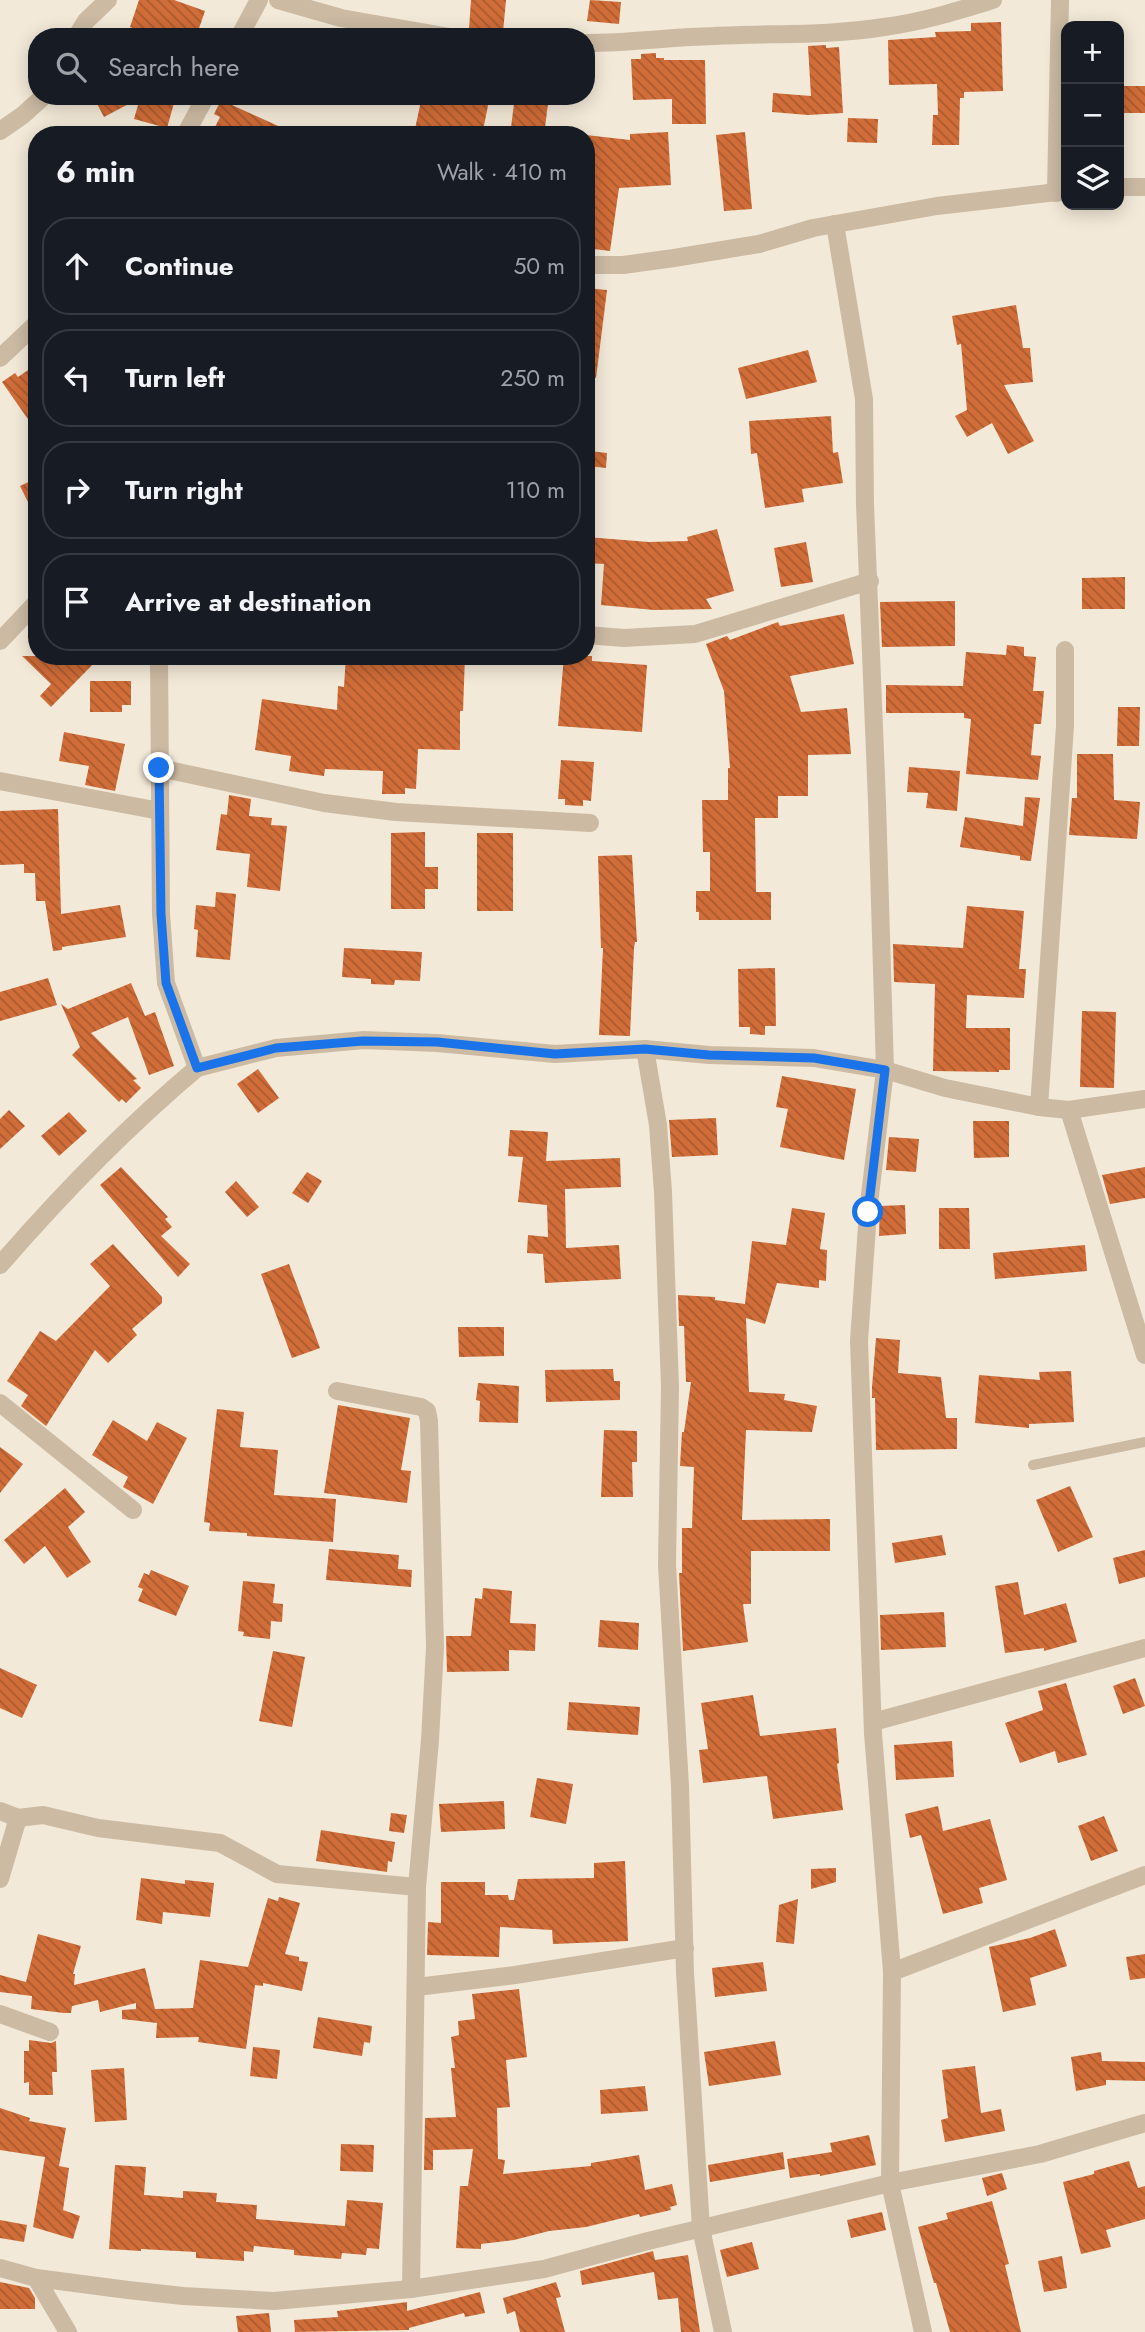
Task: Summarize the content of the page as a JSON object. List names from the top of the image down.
{
  "page": {
    "map_buttons": ["+", "−"],
    "search": "Search here",
    "heading": ["6 min", "Walk · 410 m"],
    "list": [
      ["Continue", "50 m"],
      ["Turn left", "250 m"],
      ["Turn right", "110 m"],
      "Arrive at destination"
    ]
  }
}
